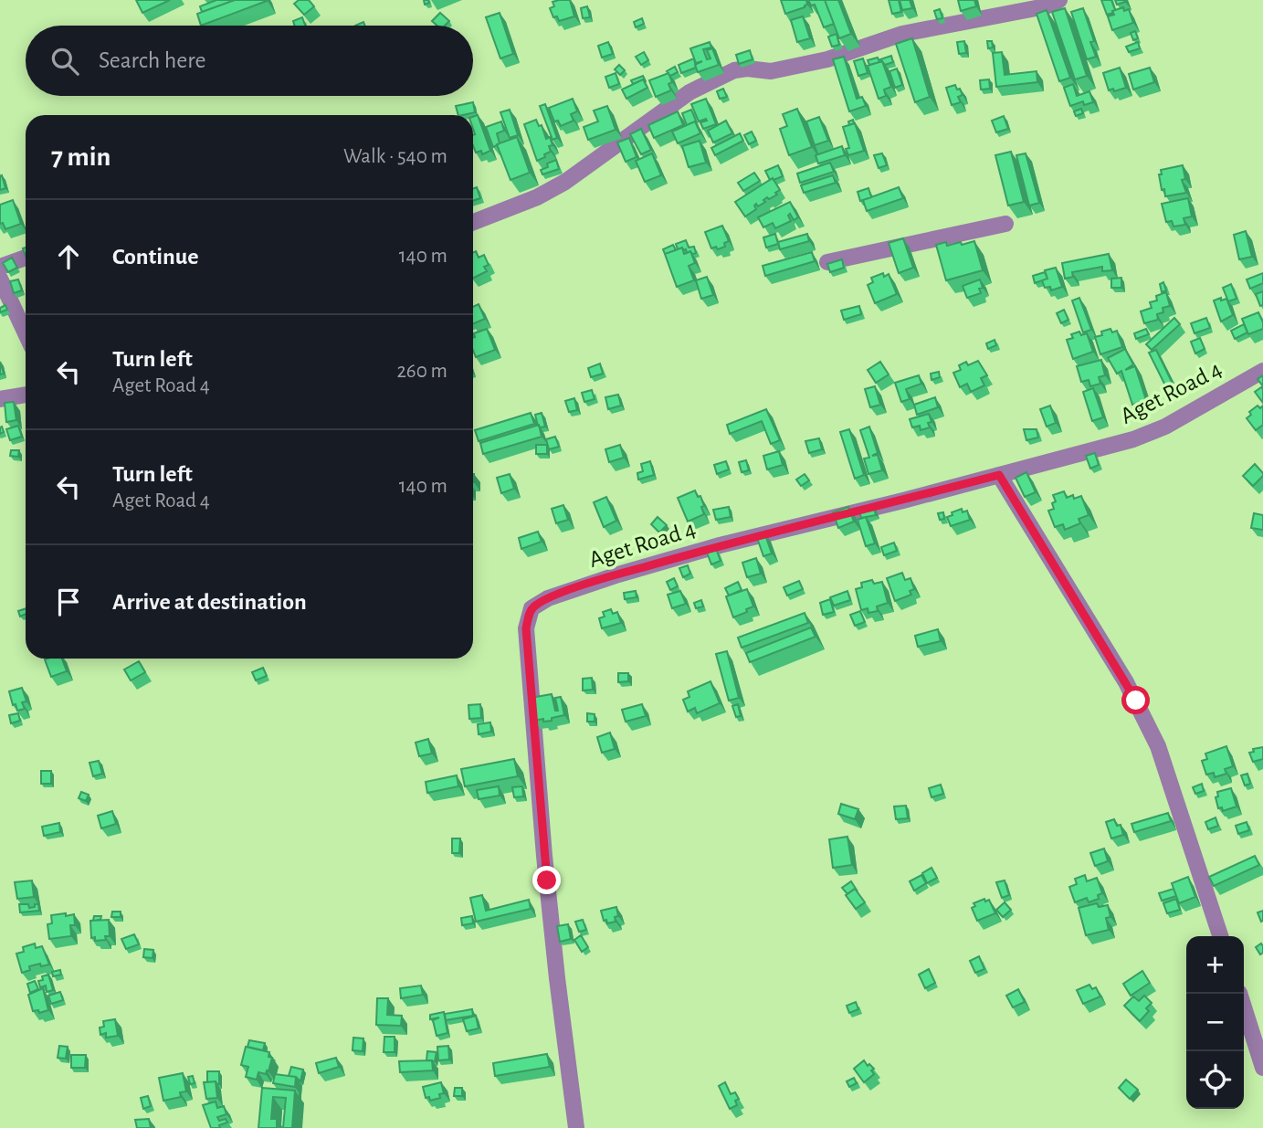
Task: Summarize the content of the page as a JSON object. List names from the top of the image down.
{
  "streets": {
    "street": ["Aget Road 4"]
  },
  "page": {
    "search": "Search here",
    "heading": ["7 min", "Walk · 540 m"],
    "list": [
      ["Continue", "140 m"],
      ["Turn left", "Aget Road 4", "260 m"],
      ["Turn left", "Aget Road 4", "140 m"],
      "Arrive at destination"
    ],
    "map_buttons": ["+", "−"]
  }
}
